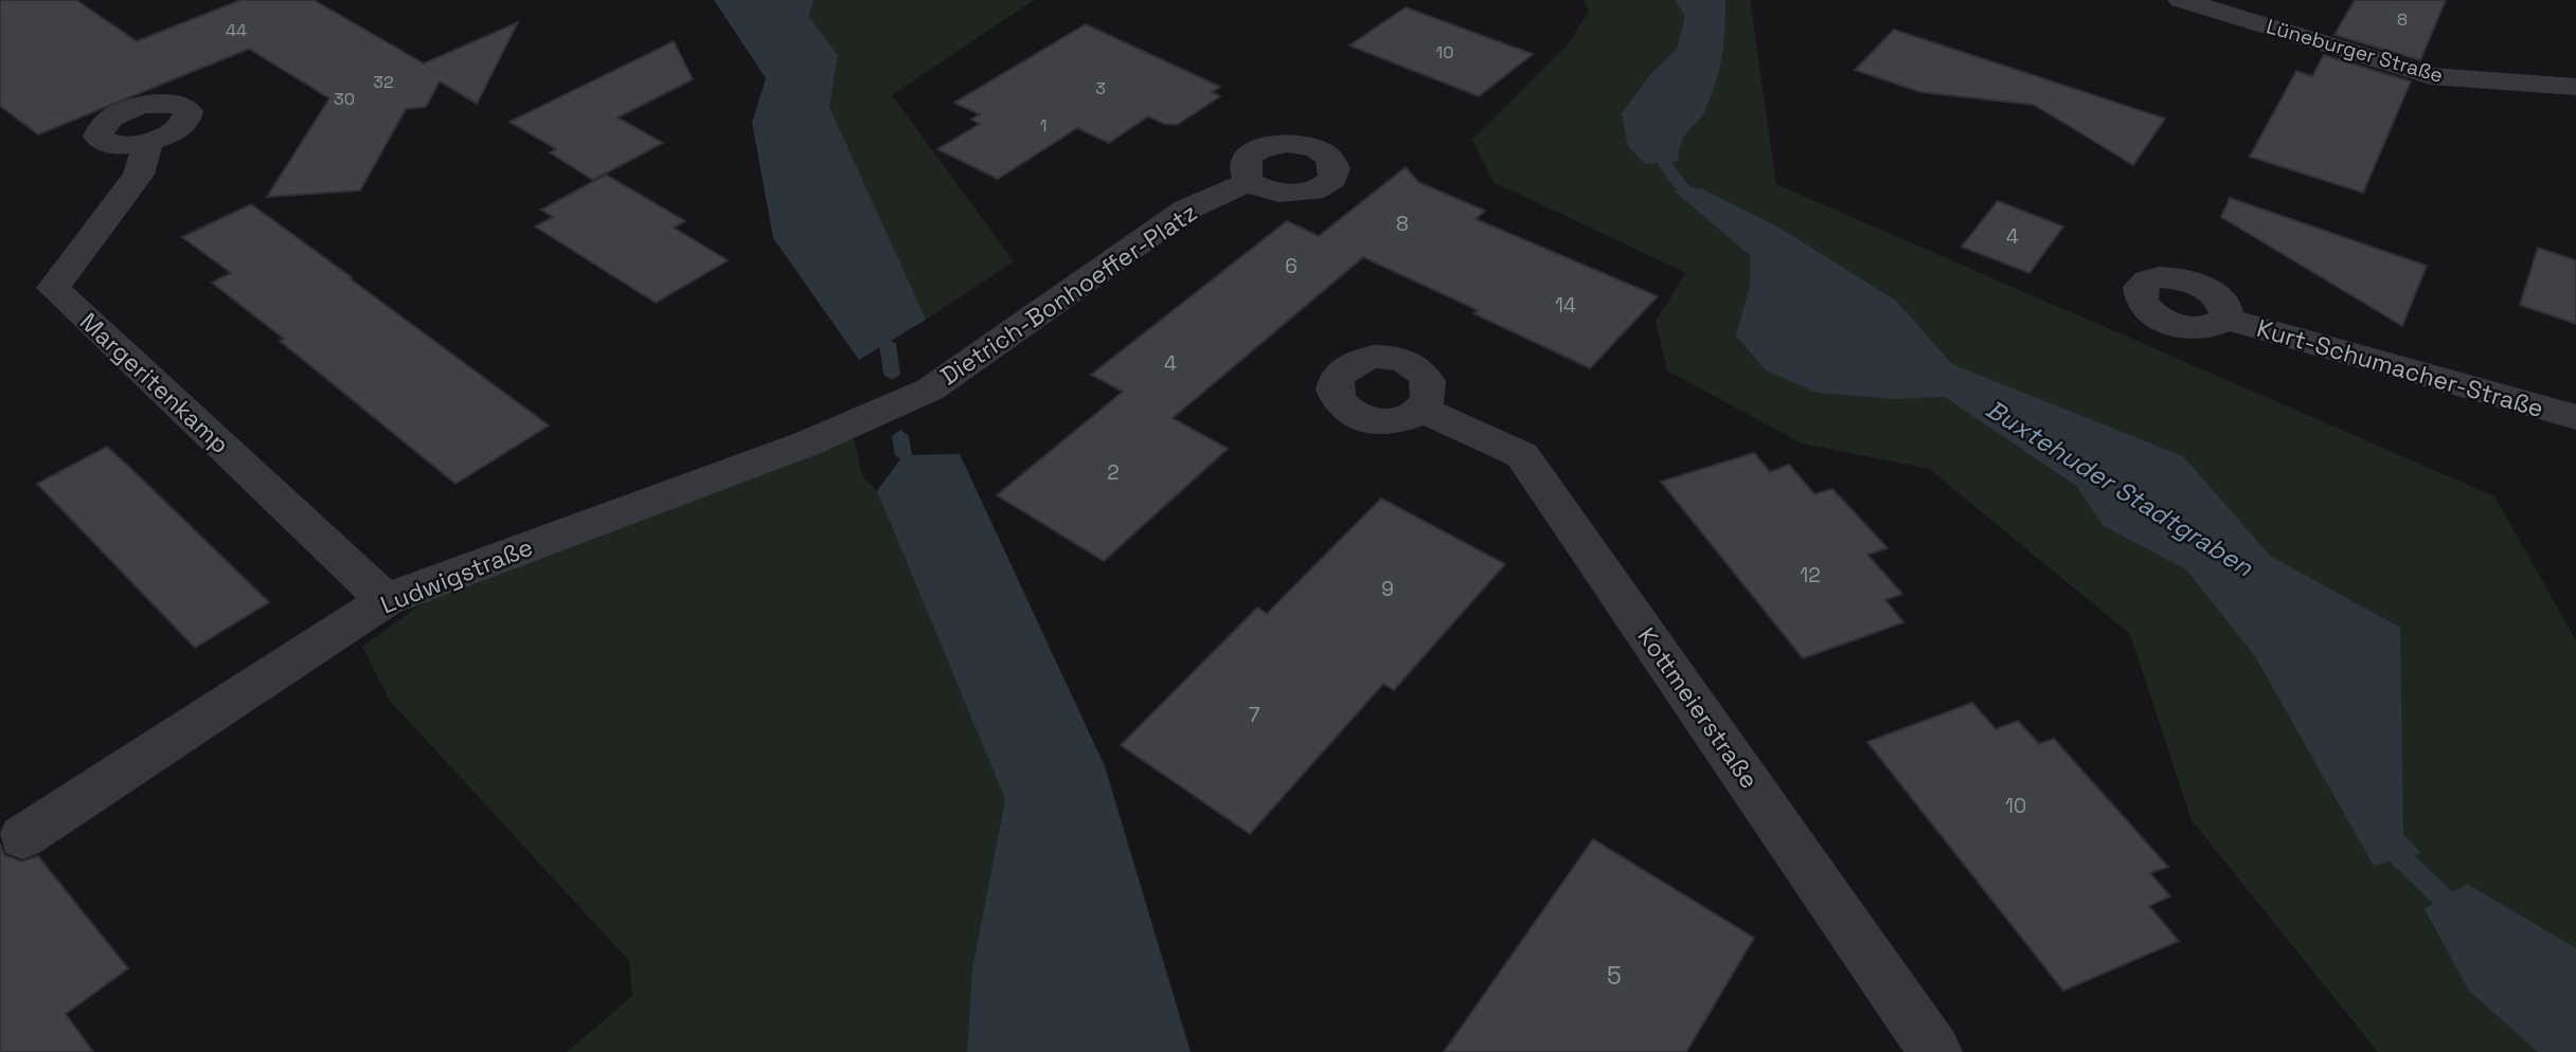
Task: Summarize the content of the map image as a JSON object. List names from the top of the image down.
{
  "streets": {
    "street": [
      "Lüneburger Straße",
      "Dietrich-Bonhoeffer-Platz",
      "Kurt-Schumacher-Straße",
      "Margeritenkamp",
      "Ludwigstraße",
      "Kottmeierstraße"
    ]
  },
  "crossings": [
    ["Dietrich-Bonhoeffer-Platz", "Ludwigstraße"],
    ["Margeritenkamp", "Ludwigstraße"]
  ],
  "water": ["Buxtehuder Stadtgraben"],
  "house_numbers": [
    "8",
    "44",
    "10",
    "32",
    "3",
    "30",
    "1",
    "8",
    "4",
    "6",
    "14",
    "4",
    "2",
    "12",
    "9",
    "7",
    "10",
    "5"
  ]
}
